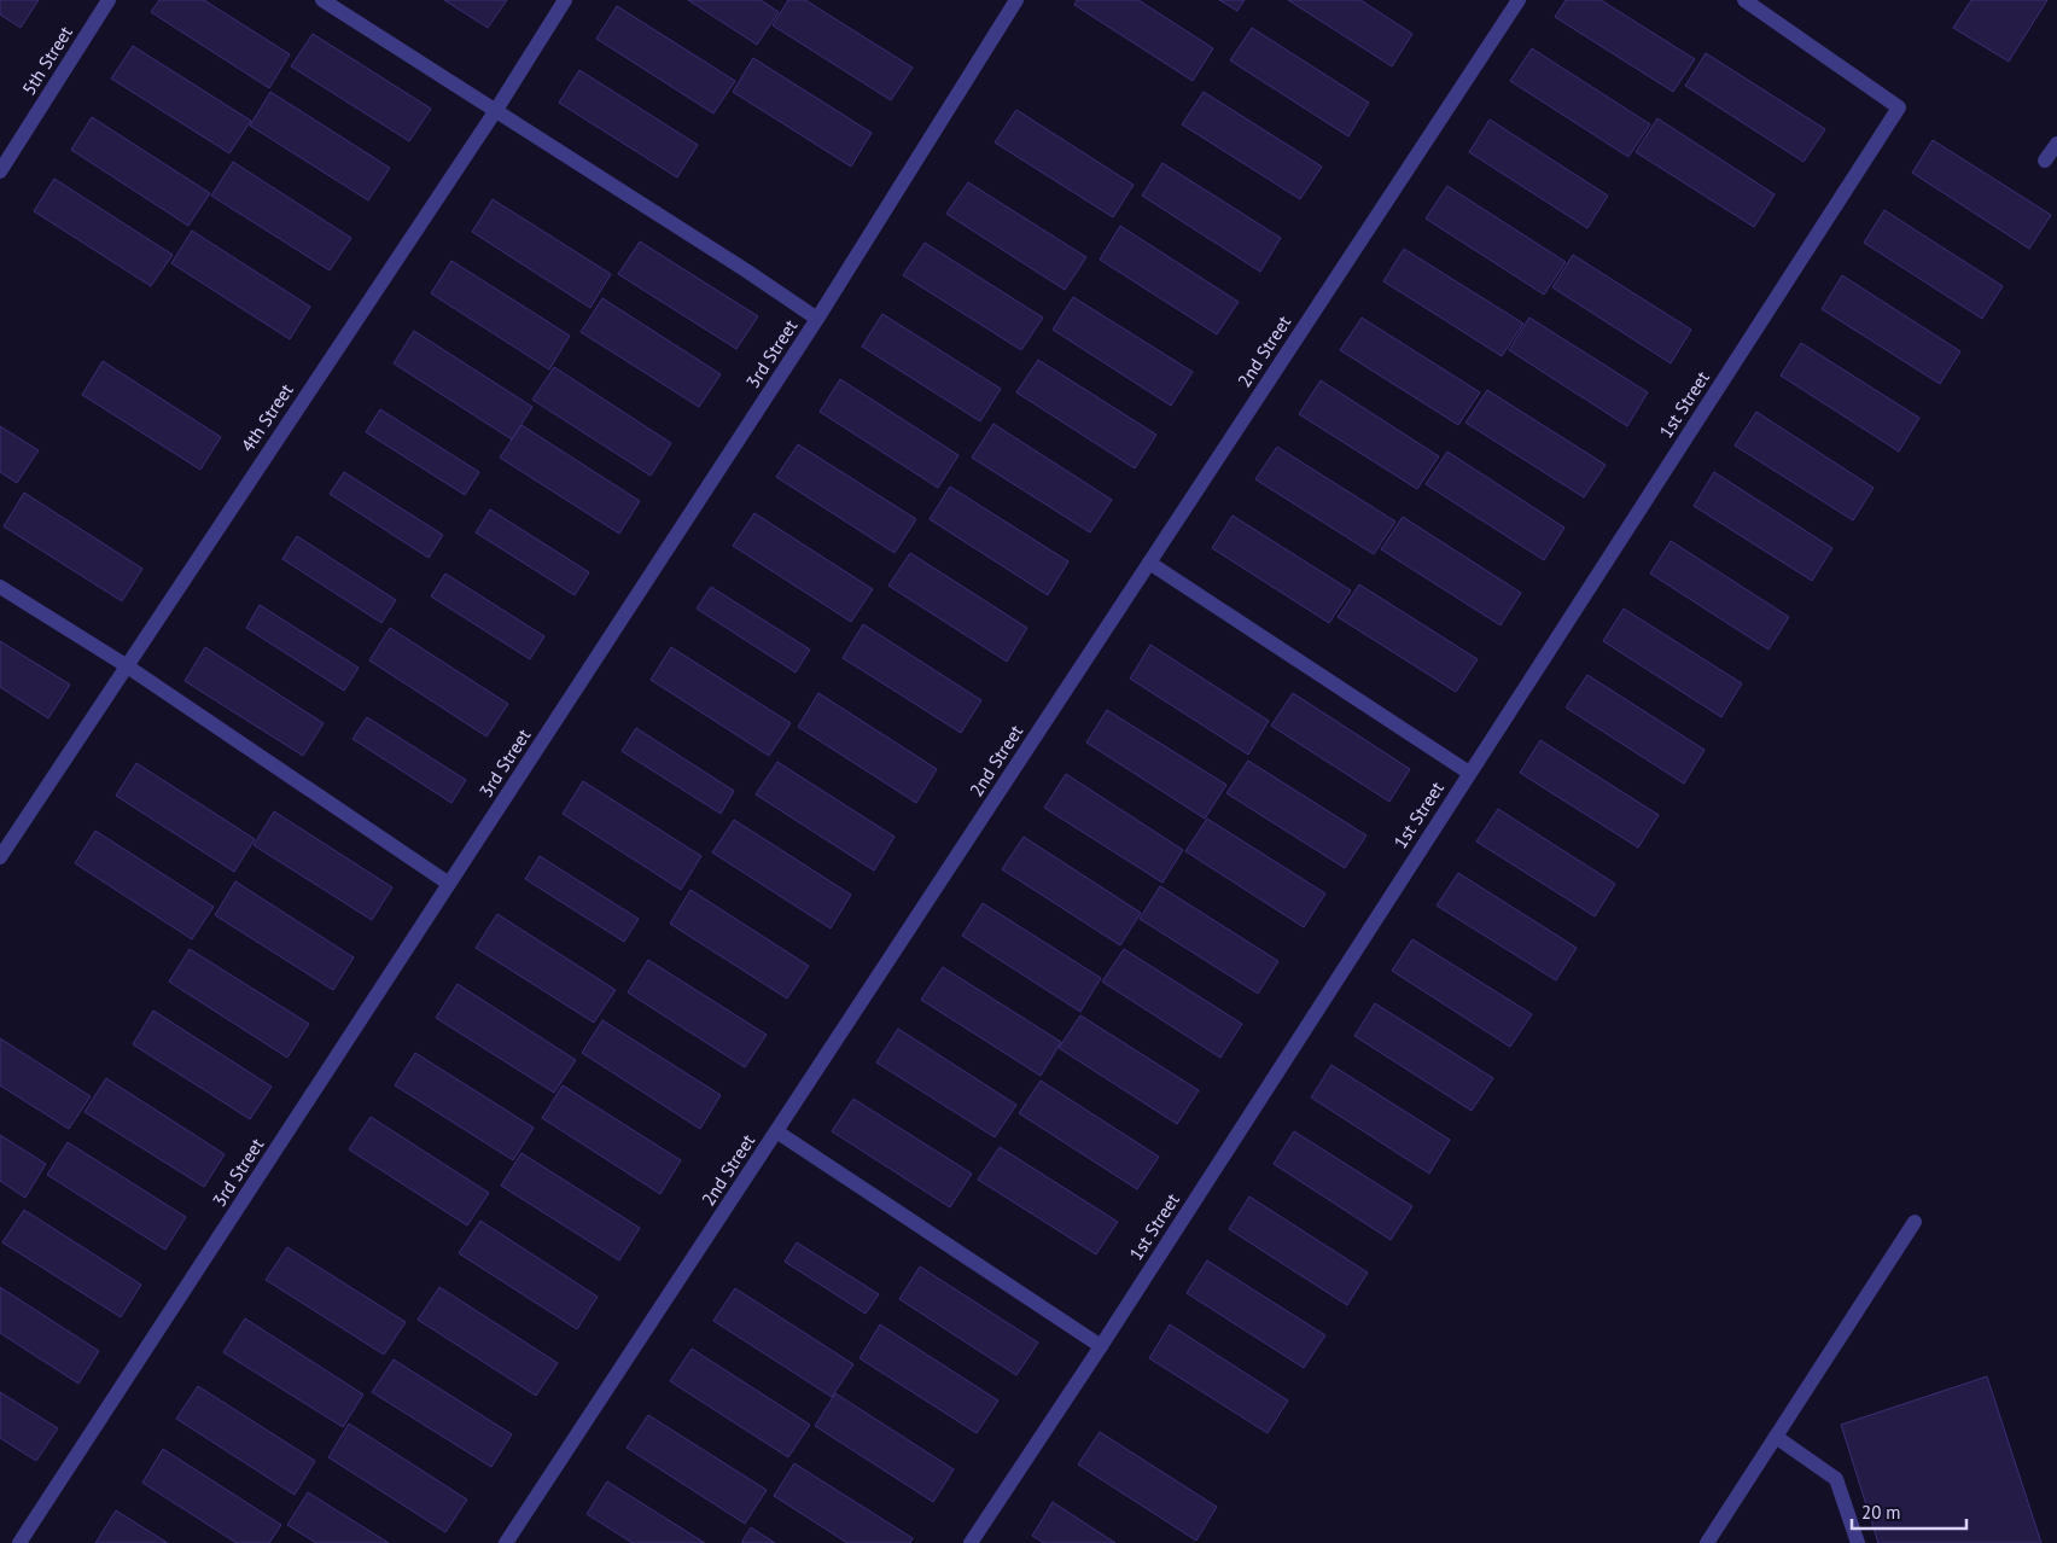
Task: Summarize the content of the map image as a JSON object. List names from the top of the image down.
{
  "streets": {
    "street": [
      "5th Street",
      "2nd Street",
      "3rd Street",
      "1st Street",
      "4th Street"
    ]
  },
  "scale_bar": "20 m"
}
